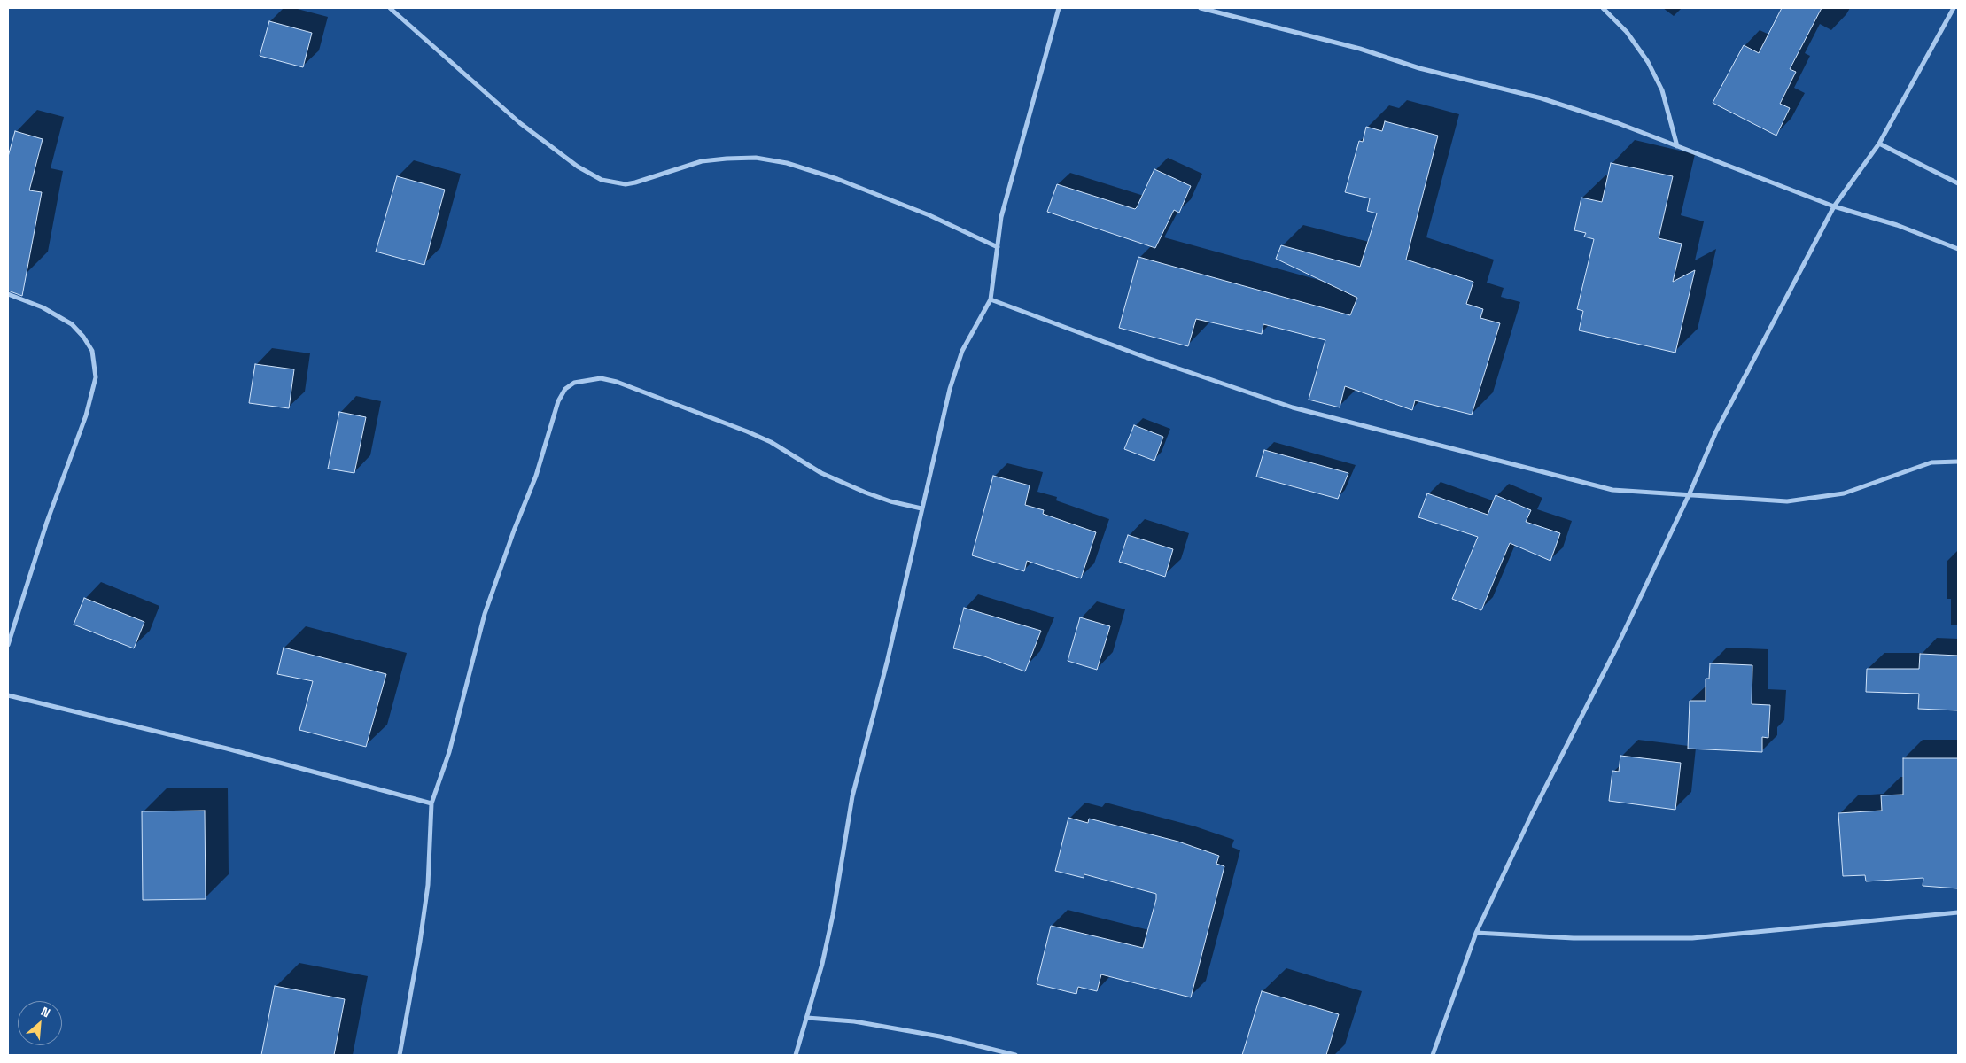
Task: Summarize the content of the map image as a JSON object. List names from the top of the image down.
{
  "north": "top right"
}
